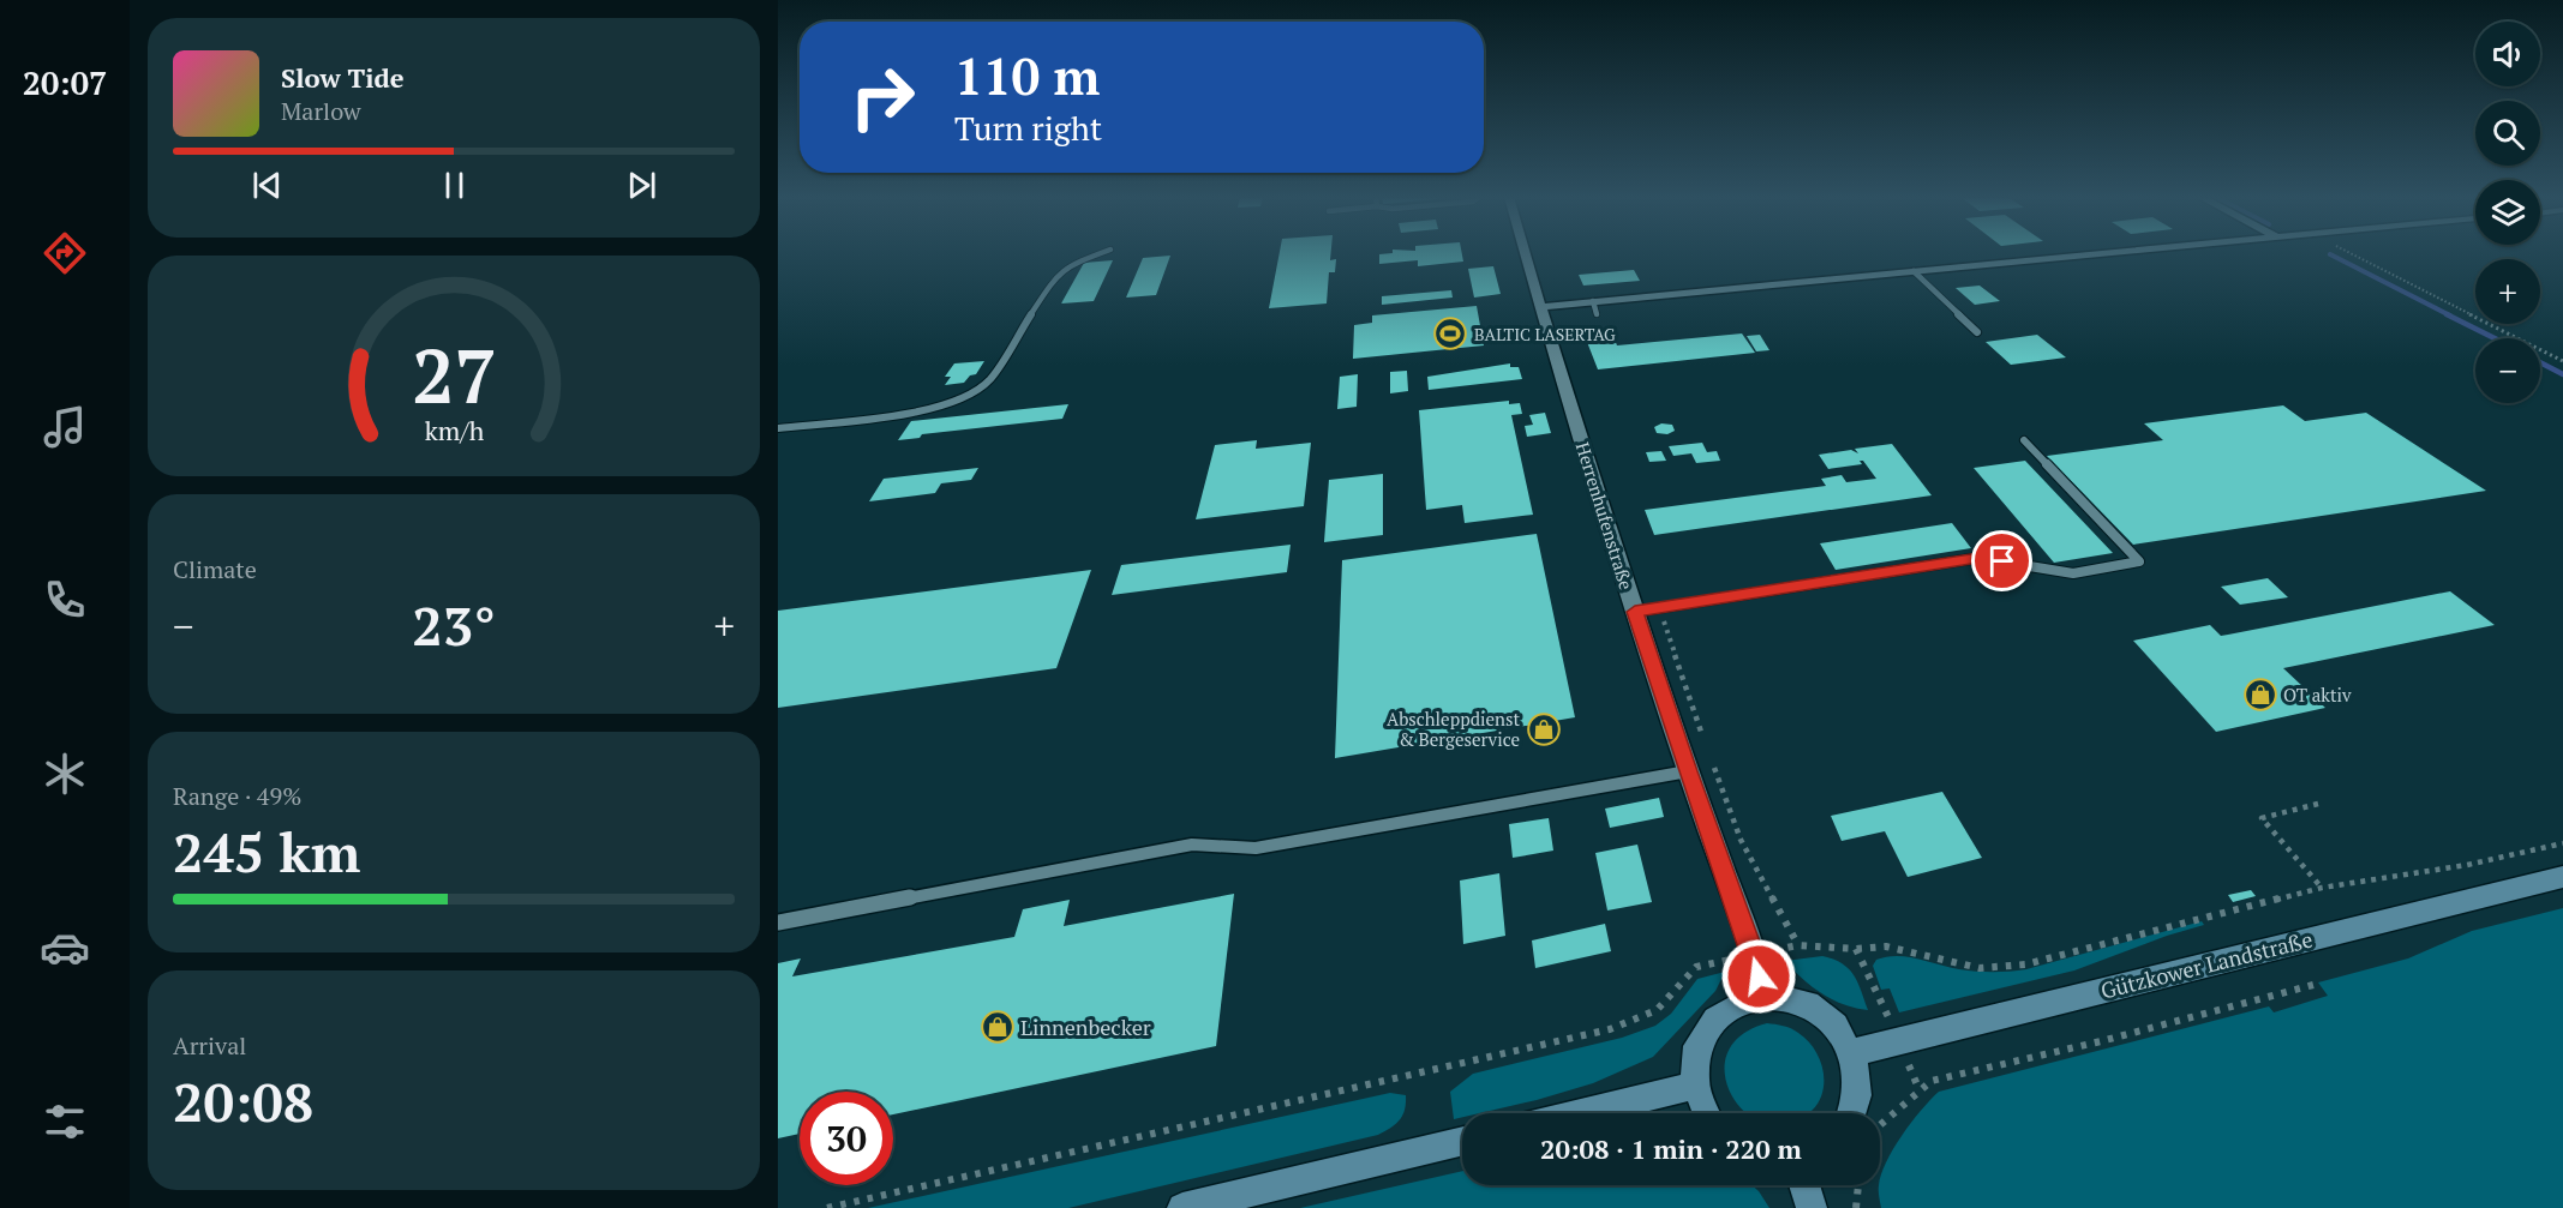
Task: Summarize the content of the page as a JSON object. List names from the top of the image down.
{
  "streets": {
    "main road": ["Gützkower Landstraße"],
    "street": ["Herrenhufenstraße"]
  },
  "places": {
    "sports": ["BALTIC LASERTAG"],
    "shop": ["OT aktiv", "Abschleppdienst & Bergeservice", "Linnenbecker"]
  },
  "page": {
    "tabs": "20:07",
    "map_buttons": ["+", "−"],
    "turn": ["110 m", "Turn right"],
    "song": ["Slow Tide", "Marlow"],
    "tile": [
      "Climate",
      ["Range · 49%", "245 km"],
      ["Arrival", "20:08"]
    ],
    "heat": ["−", "23°", "+"],
    "limit": "30",
    "trip": "20:08 · 1 min · 220 m",
    "gauge": ["27", "km/h"]
  }
}
